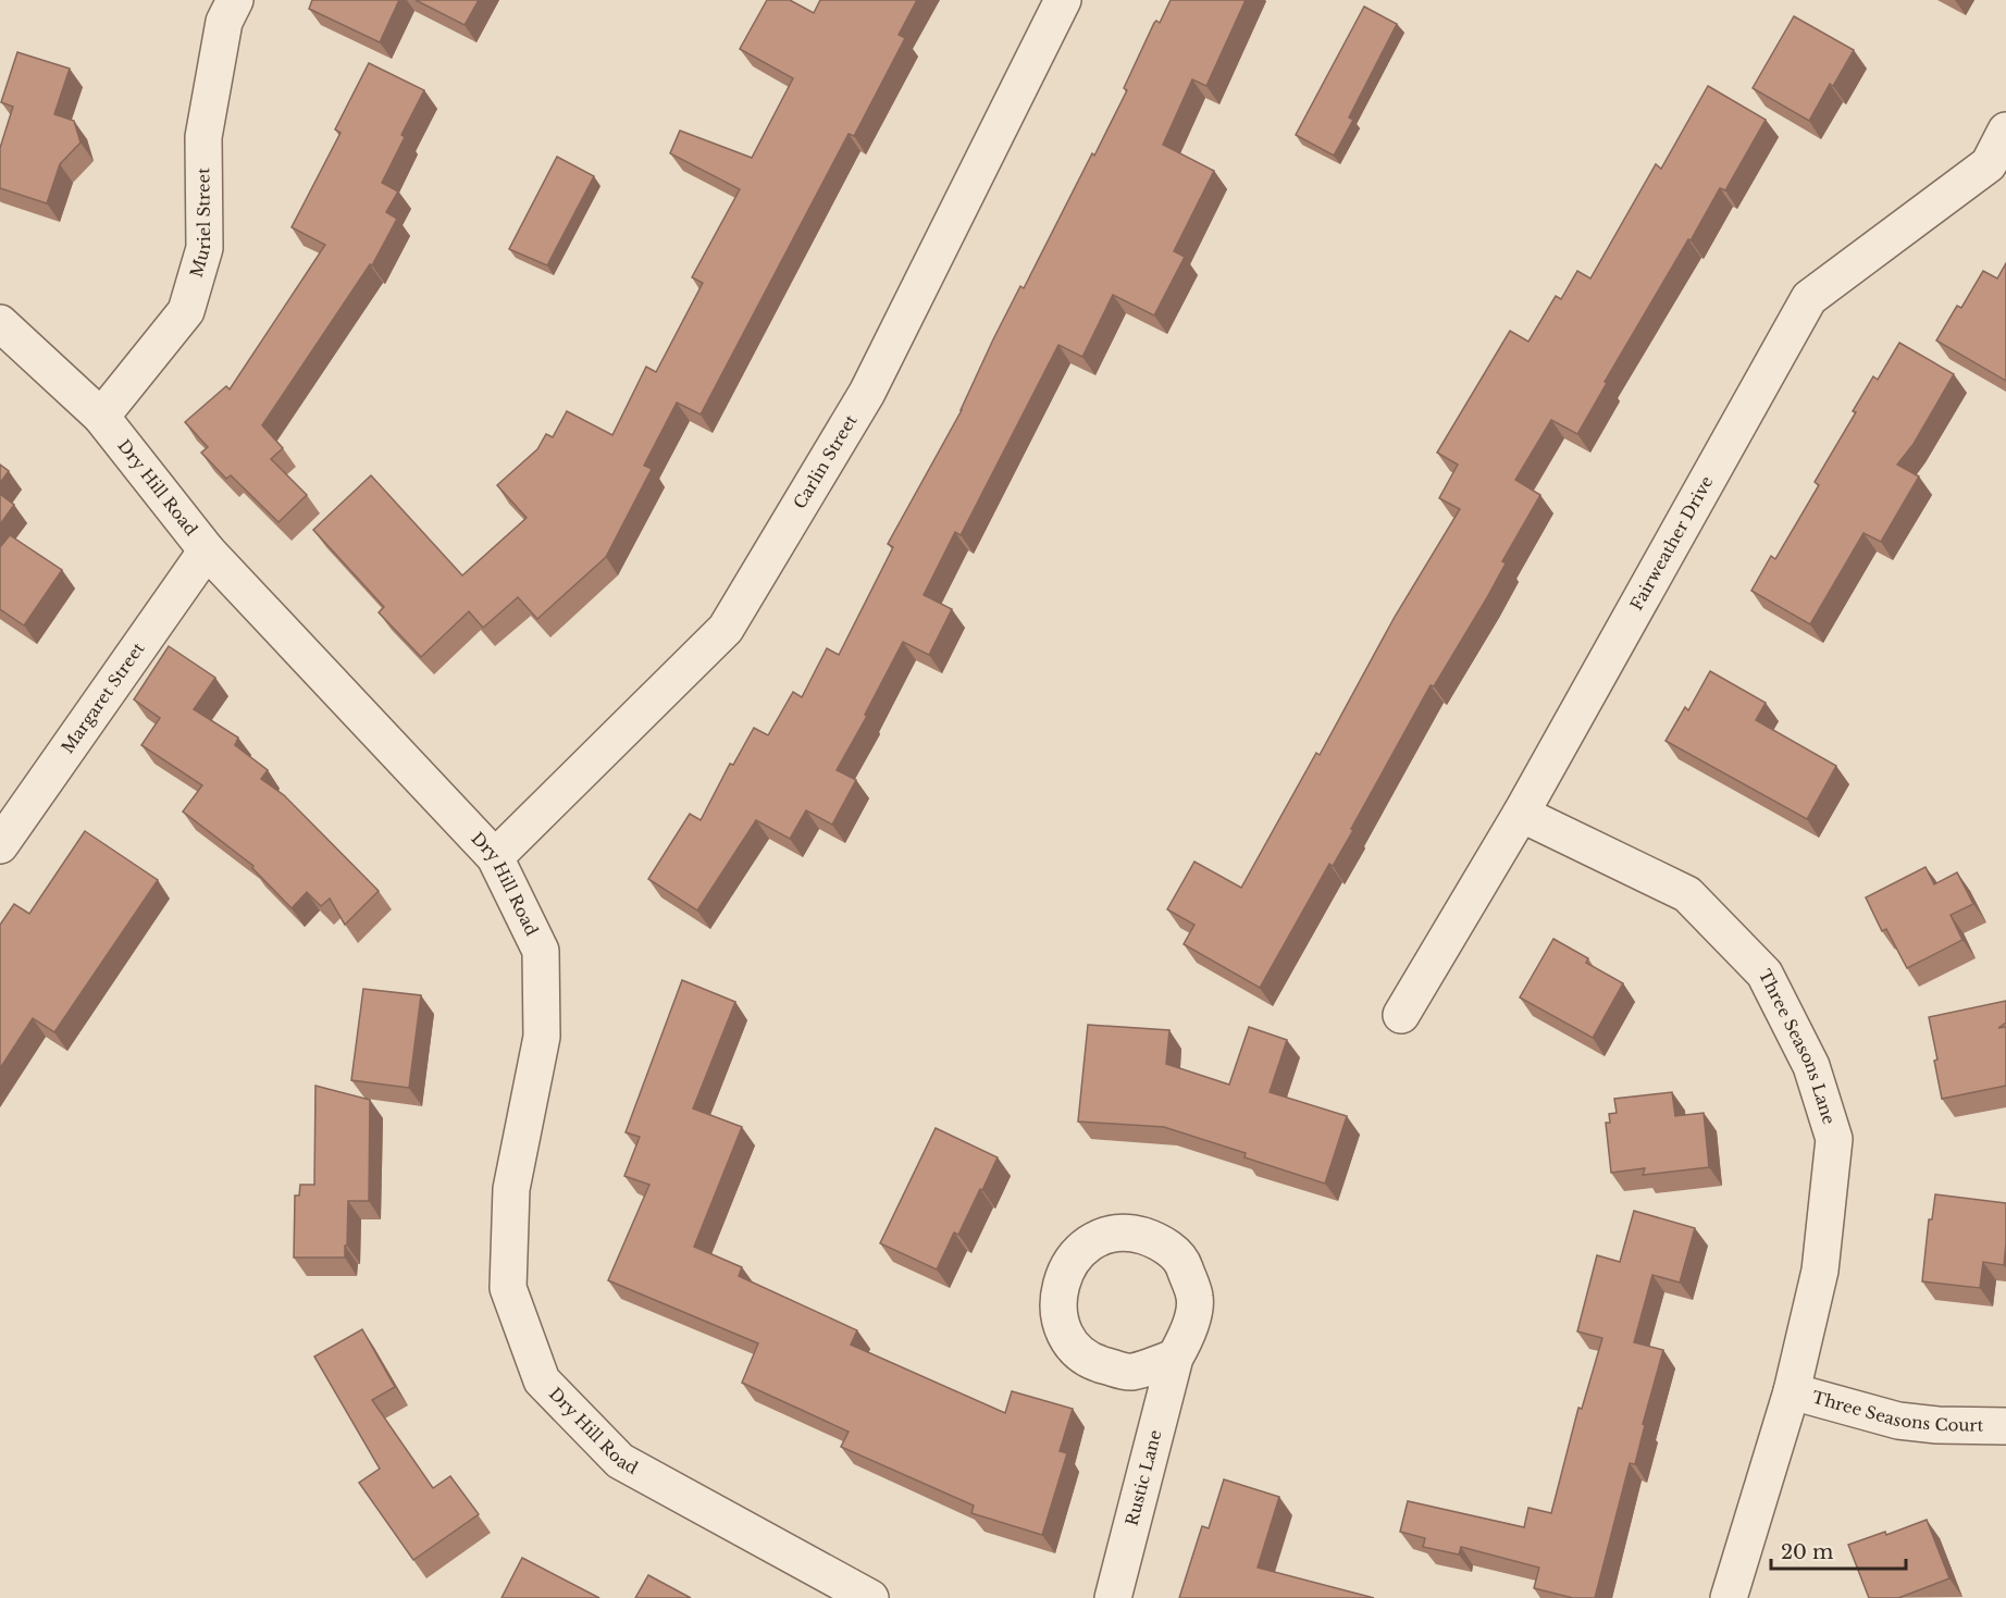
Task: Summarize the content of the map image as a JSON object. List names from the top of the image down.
{
  "streets": {
    "street": [
      "Muriel Street",
      "Carlin Street",
      "Dry Hill Road",
      "Fairweather Drive",
      "Margaret Street",
      "Three Seasons Lane",
      "Three Seasons Court",
      "Rustic Lane"
    ]
  },
  "crossings": [
    ["Muriel Street", "Dry Hill Road"],
    ["Carlin Street", "Dry Hill Road"],
    ["Dry Hill Road", "Margaret Street"],
    ["Fairweather Drive", "Three Seasons Lane"],
    ["Three Seasons Lane", "Three Seasons Court"]
  ],
  "scale_bar": "20 m"
}
